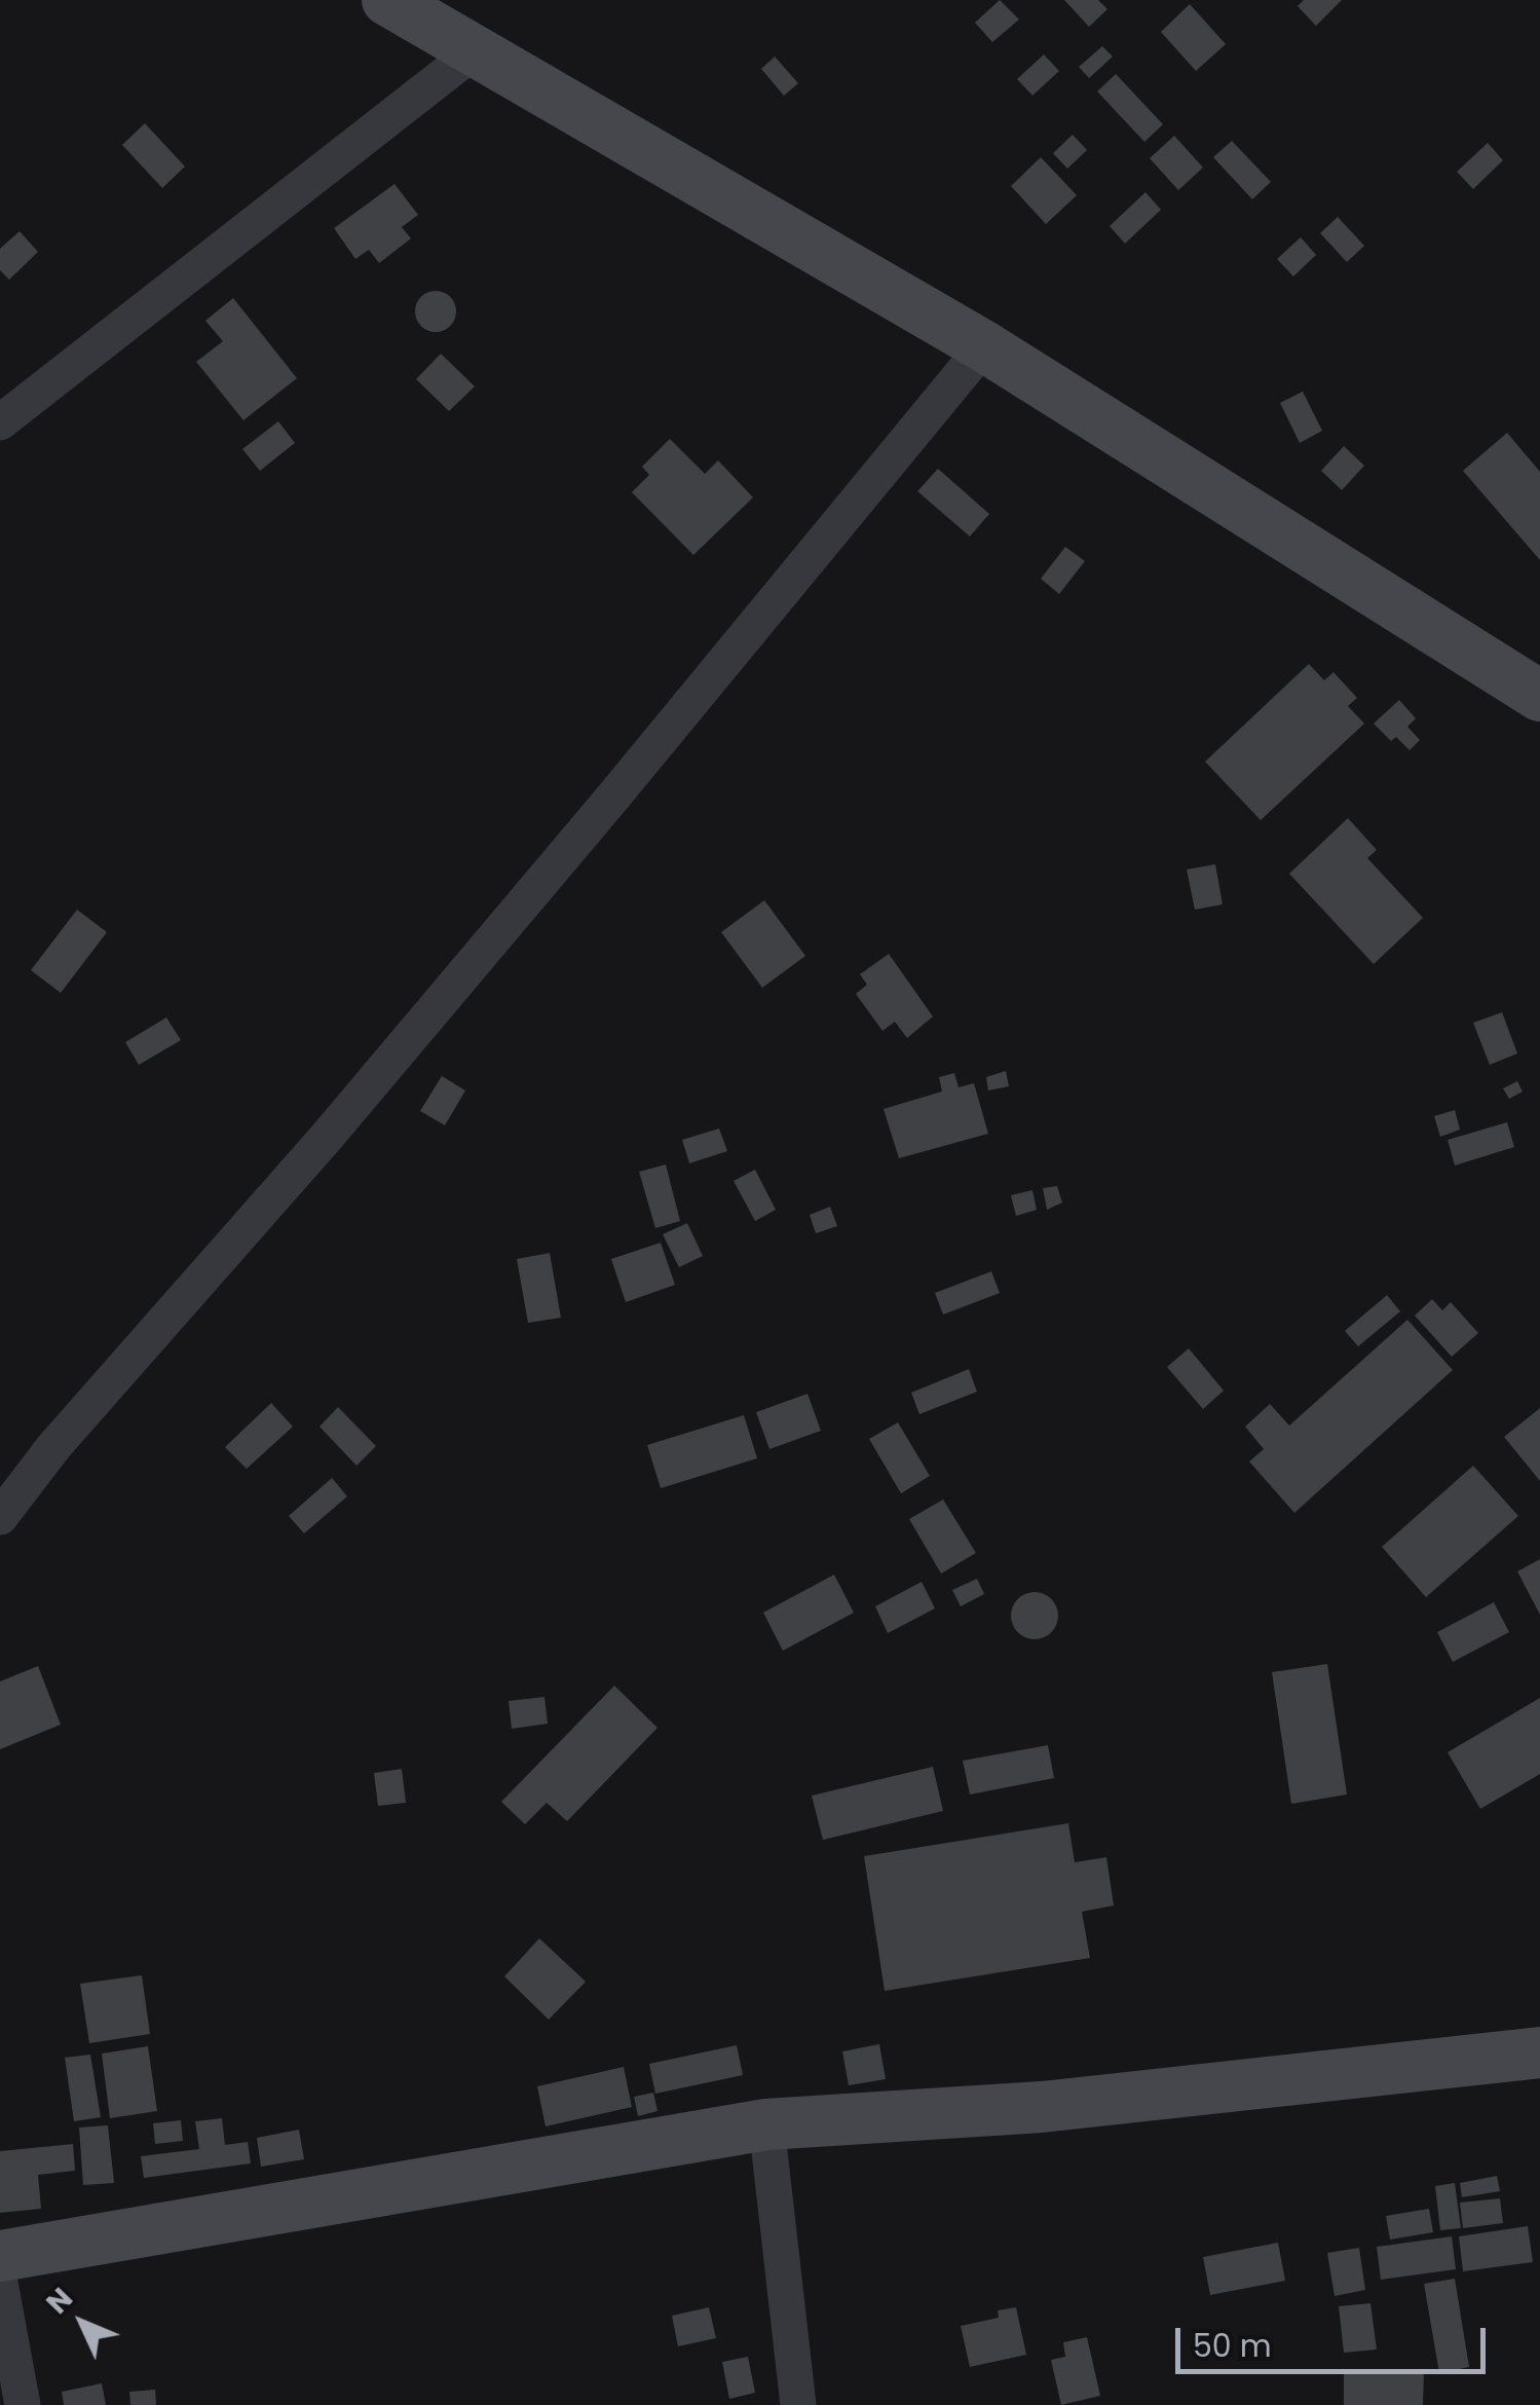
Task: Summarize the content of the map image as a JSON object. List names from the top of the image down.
{
  "scale_bar": "50 m",
  "north": "top left"
}
